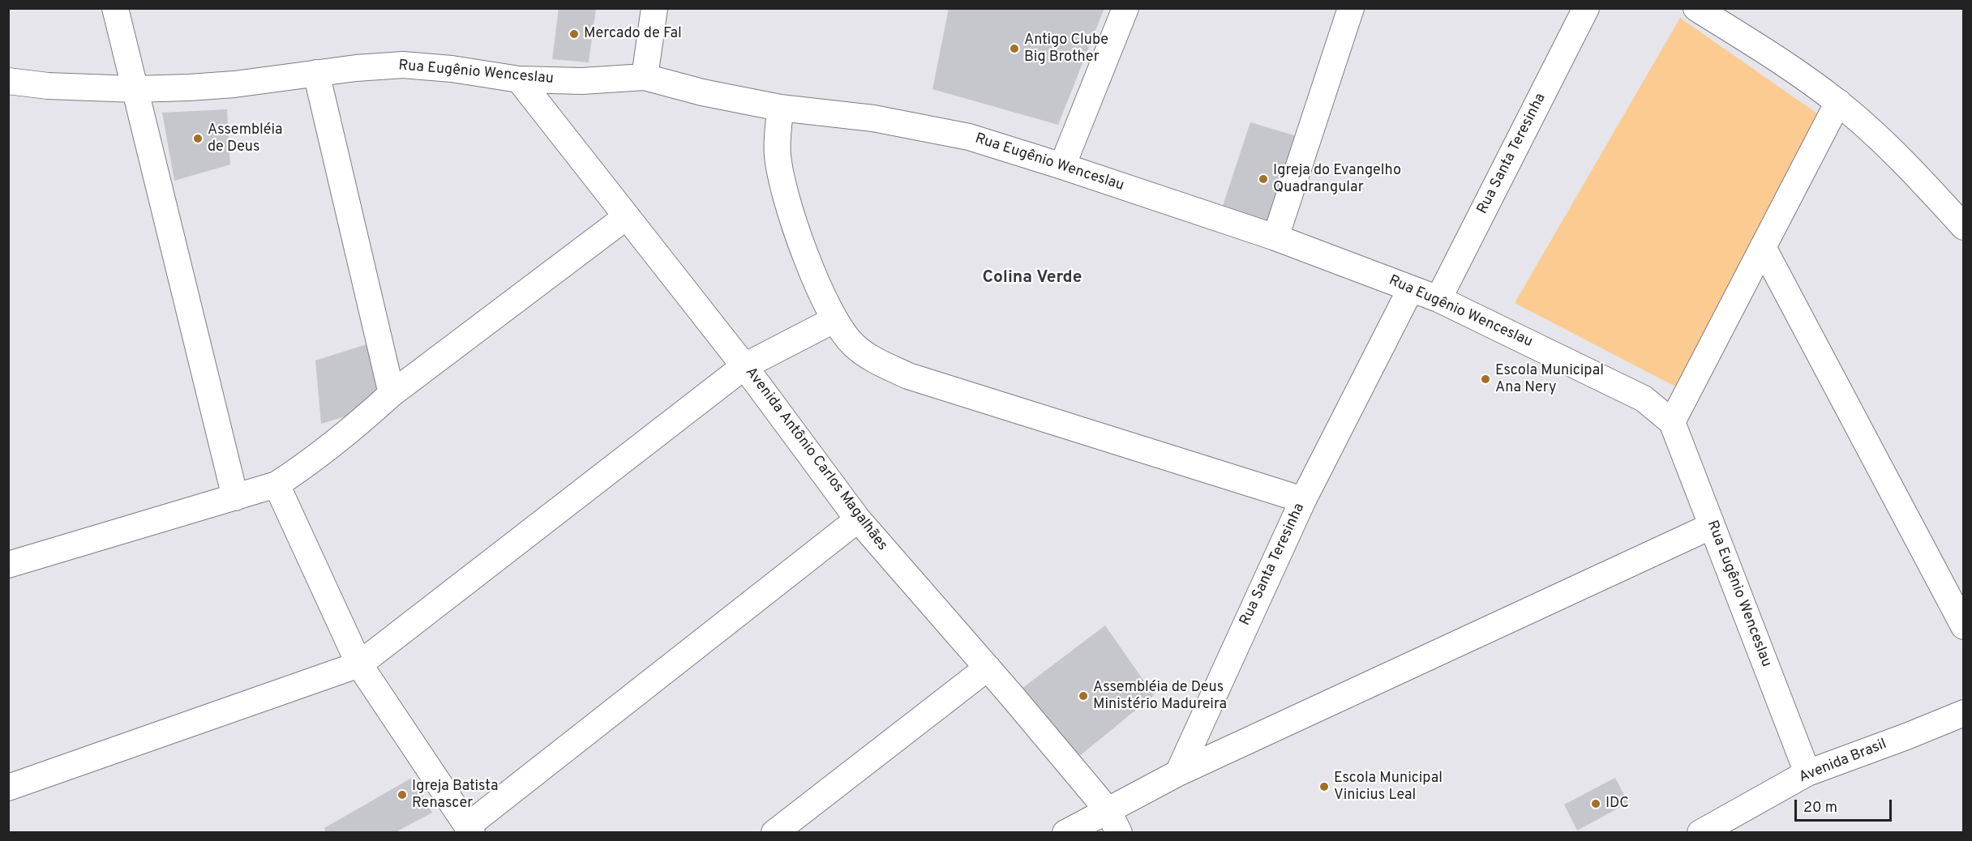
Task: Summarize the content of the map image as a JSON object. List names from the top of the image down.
{
  "streets": {
    "street": [
      "Rua Eugênio Wenceslau",
      "Rua Santa Teresinha",
      "Avenida Antônio Carlos Magalhães",
      "Avenida Brasil"
    ]
  },
  "crossings": [
    ["Rua Eugênio Wenceslau", "Rua Santa Teresinha"],
    ["Rua Eugênio Wenceslau", "Avenida Antônio Carlos Magalhães"],
    ["Rua Eugênio Wenceslau", "Avenida Brasil"]
  ],
  "districts": ["Colina Verde"],
  "places": [
    "Mercado de Fal",
    "Antigo Clube Big Brother",
    "Assembléia de Deus",
    "Igreja do Evangelho Quadrangular",
    "Escola Municipal Ana Nery",
    "Assembléia de Deus Ministério Madureira",
    "Escola Municipal Vinicius Leal",
    "Igreja Batista Renascer",
    "IDC"
  ],
  "scale_bar": "20 m"
}
